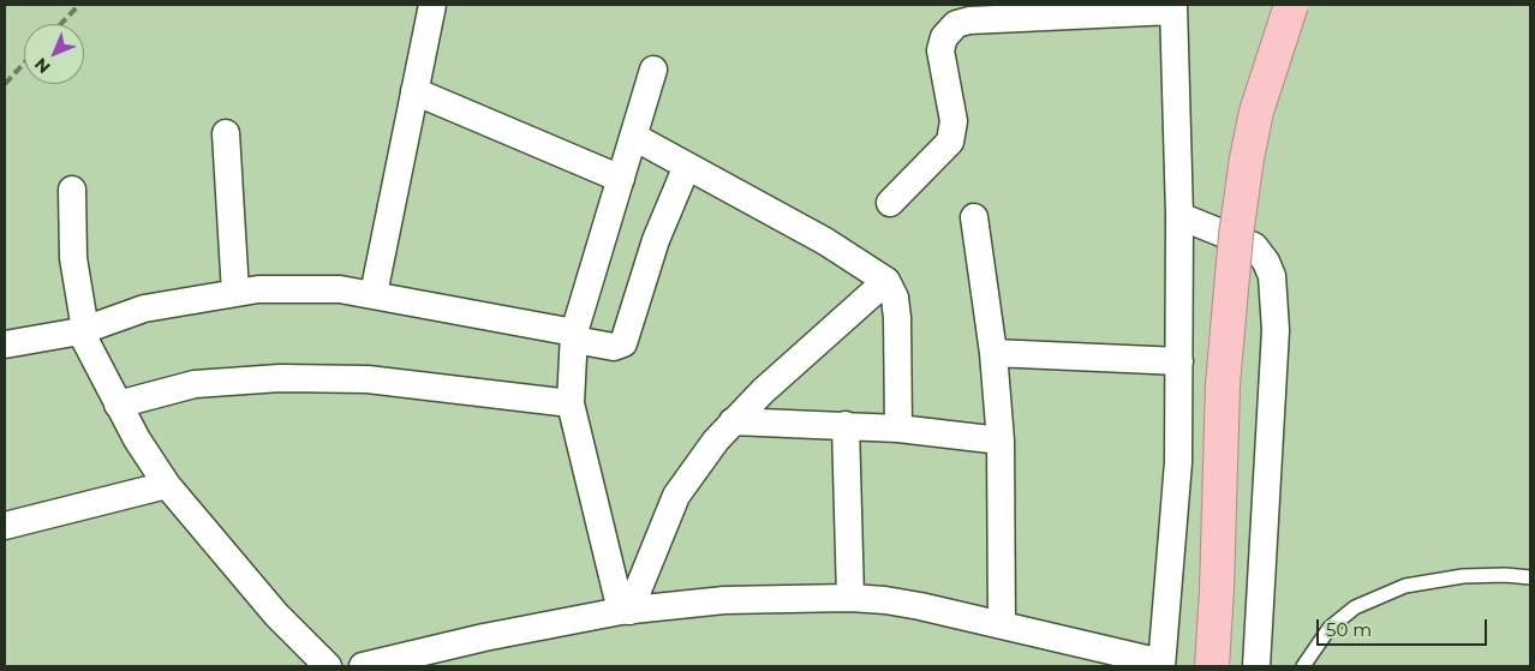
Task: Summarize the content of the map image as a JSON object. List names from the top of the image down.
{
  "scale_bar": "50 m",
  "north": "bottom left"
}
